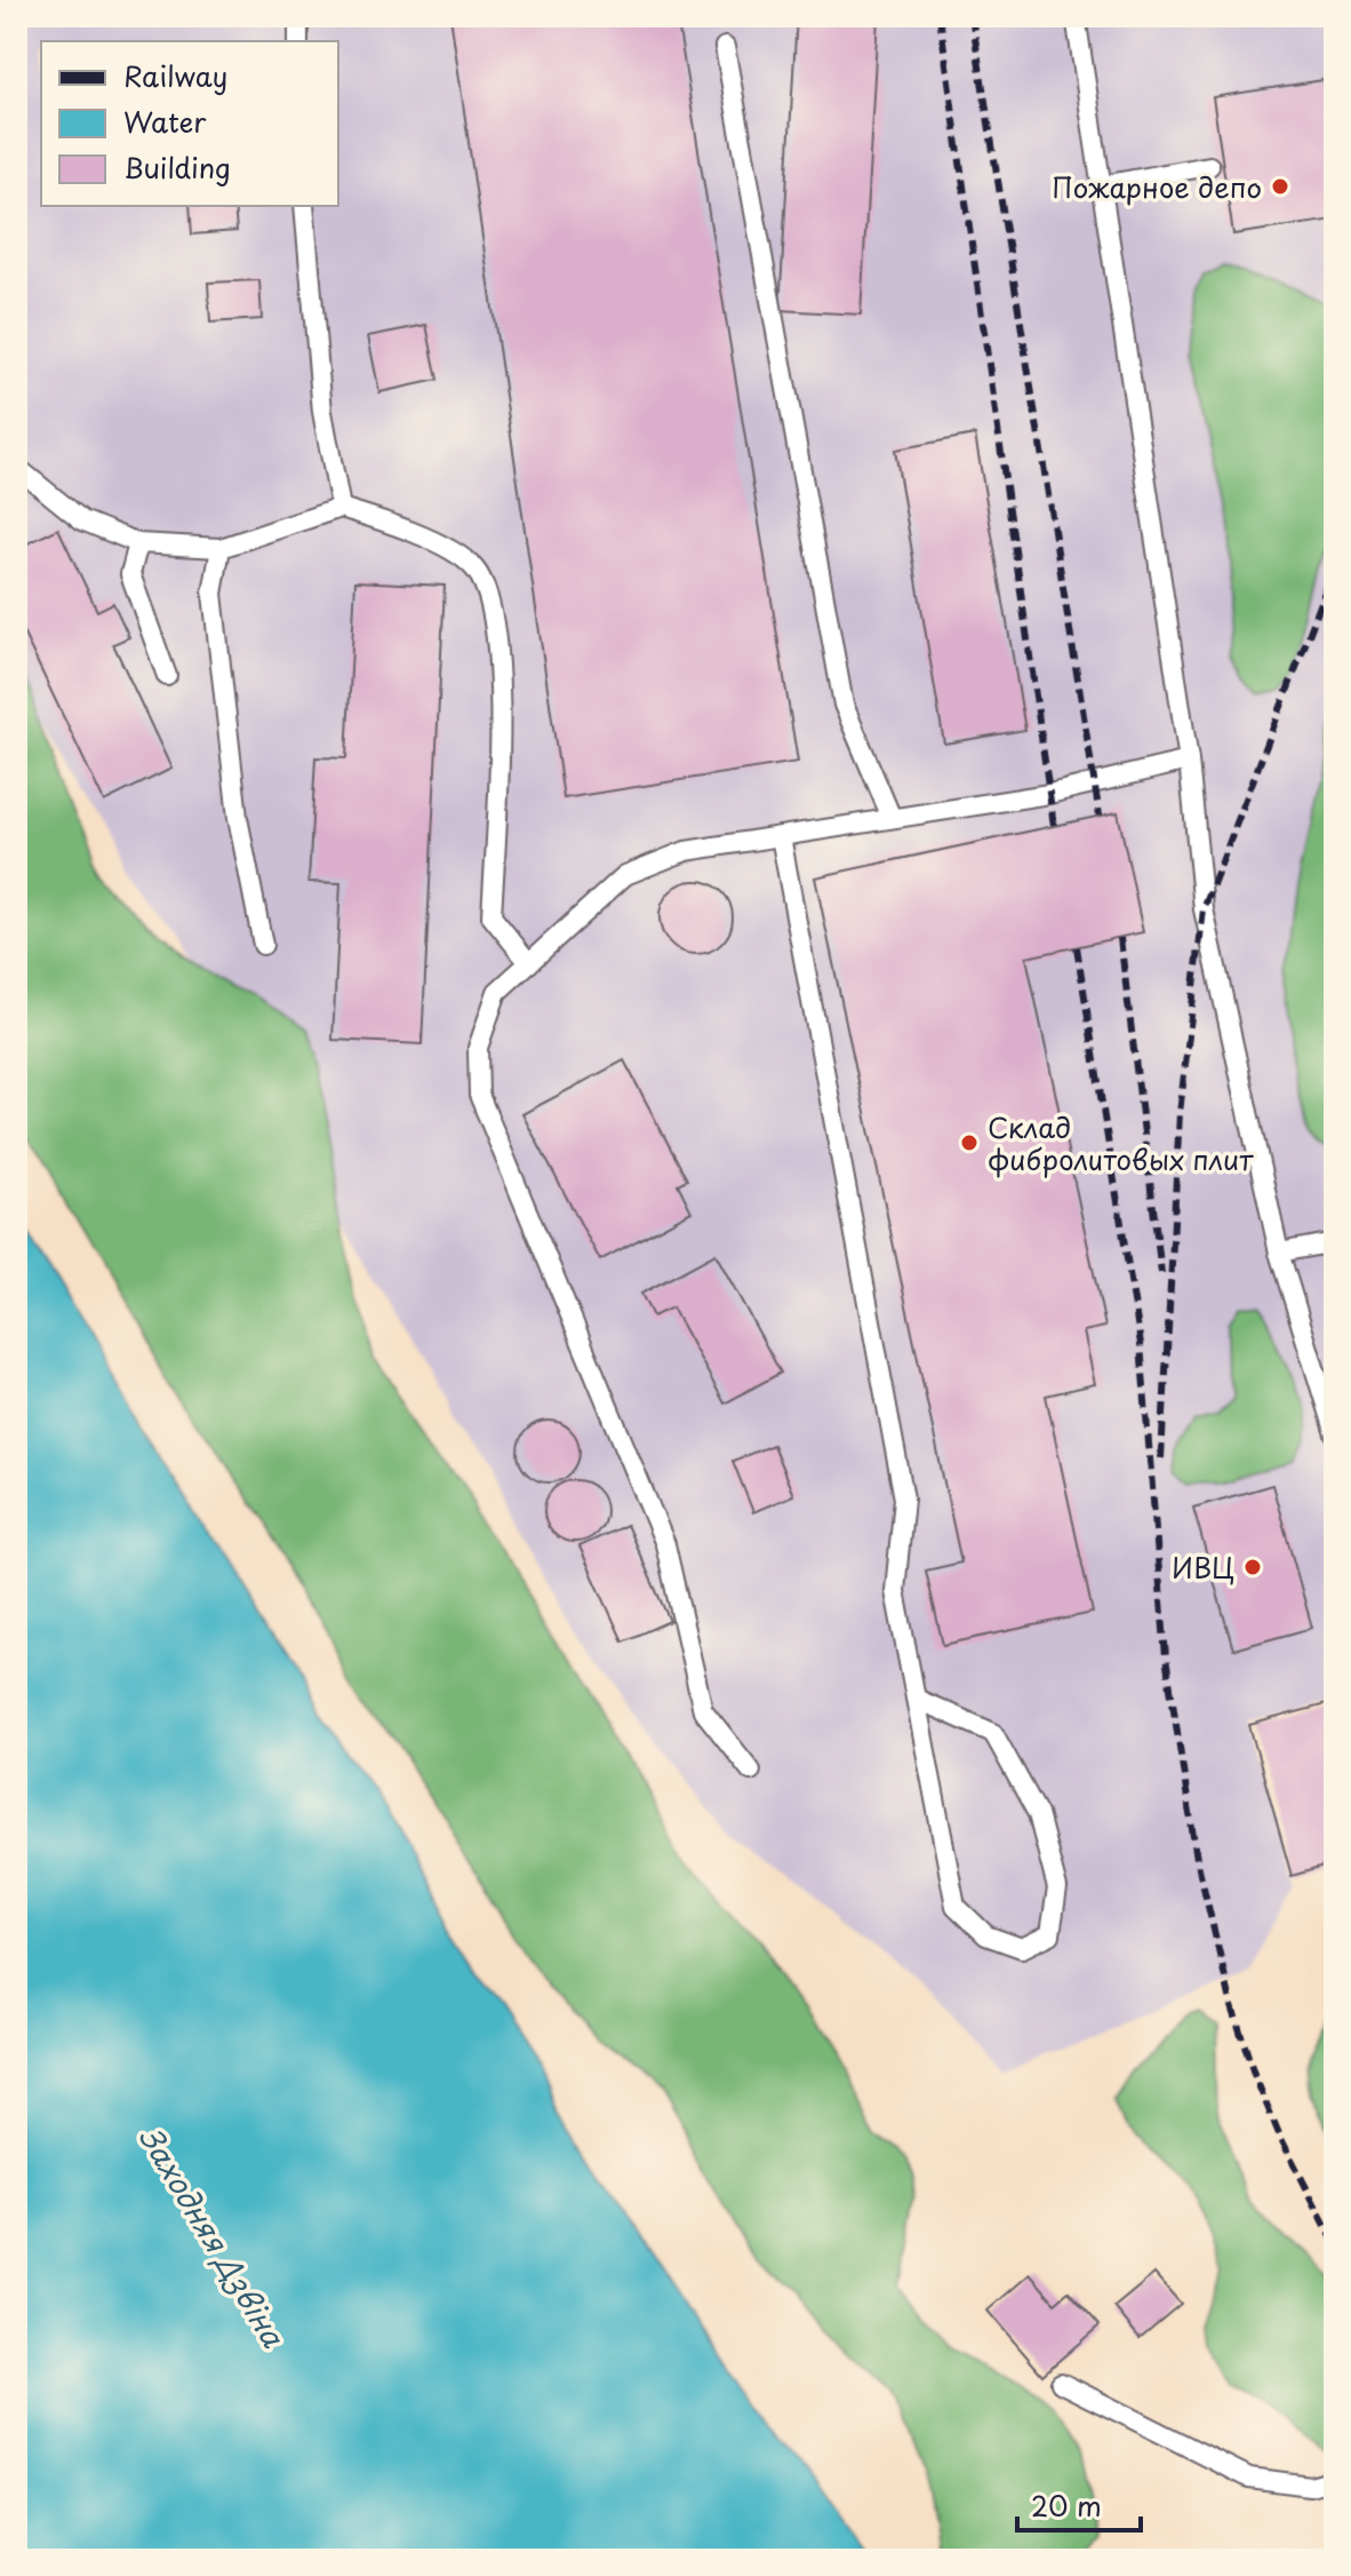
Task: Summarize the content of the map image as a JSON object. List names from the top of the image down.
{
  "water": ["Заходняя Дзвіна"],
  "places": ["Пожарное депо", "Склад фибролитовых плит", "ИВЦ"],
  "legend": ["Railway", "Water", "Building"],
  "scale_bar": "20 m"
}
